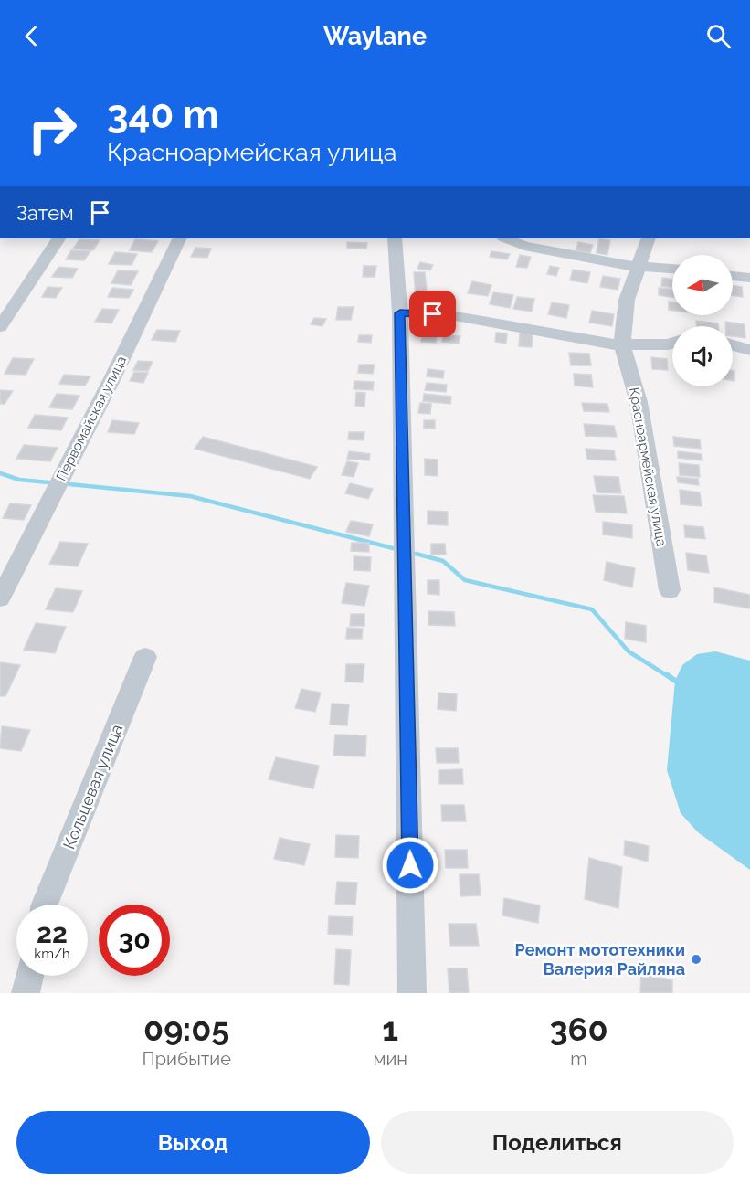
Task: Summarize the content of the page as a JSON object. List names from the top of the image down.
{
  "streets": {
    "street": ["Первомайская улица", "Красноармейская улица", "Кольцевая улица"]
  },
  "places": ["Ремонт мототехники Валерия Райляна"],
  "north": "left",
  "page": {
    "header": "Waylane",
    "turn": ["340 m", "Красноармейская улица"],
    "then": "Затем",
    "speed": "22 km/h",
    "limit": "30",
    "eta": [
      "09:05",
      "Прибытие",
      "1",
      "мин",
      "360",
      "m"
    ],
    "buttons": ["Выход", "Поделиться"]
  }
}
